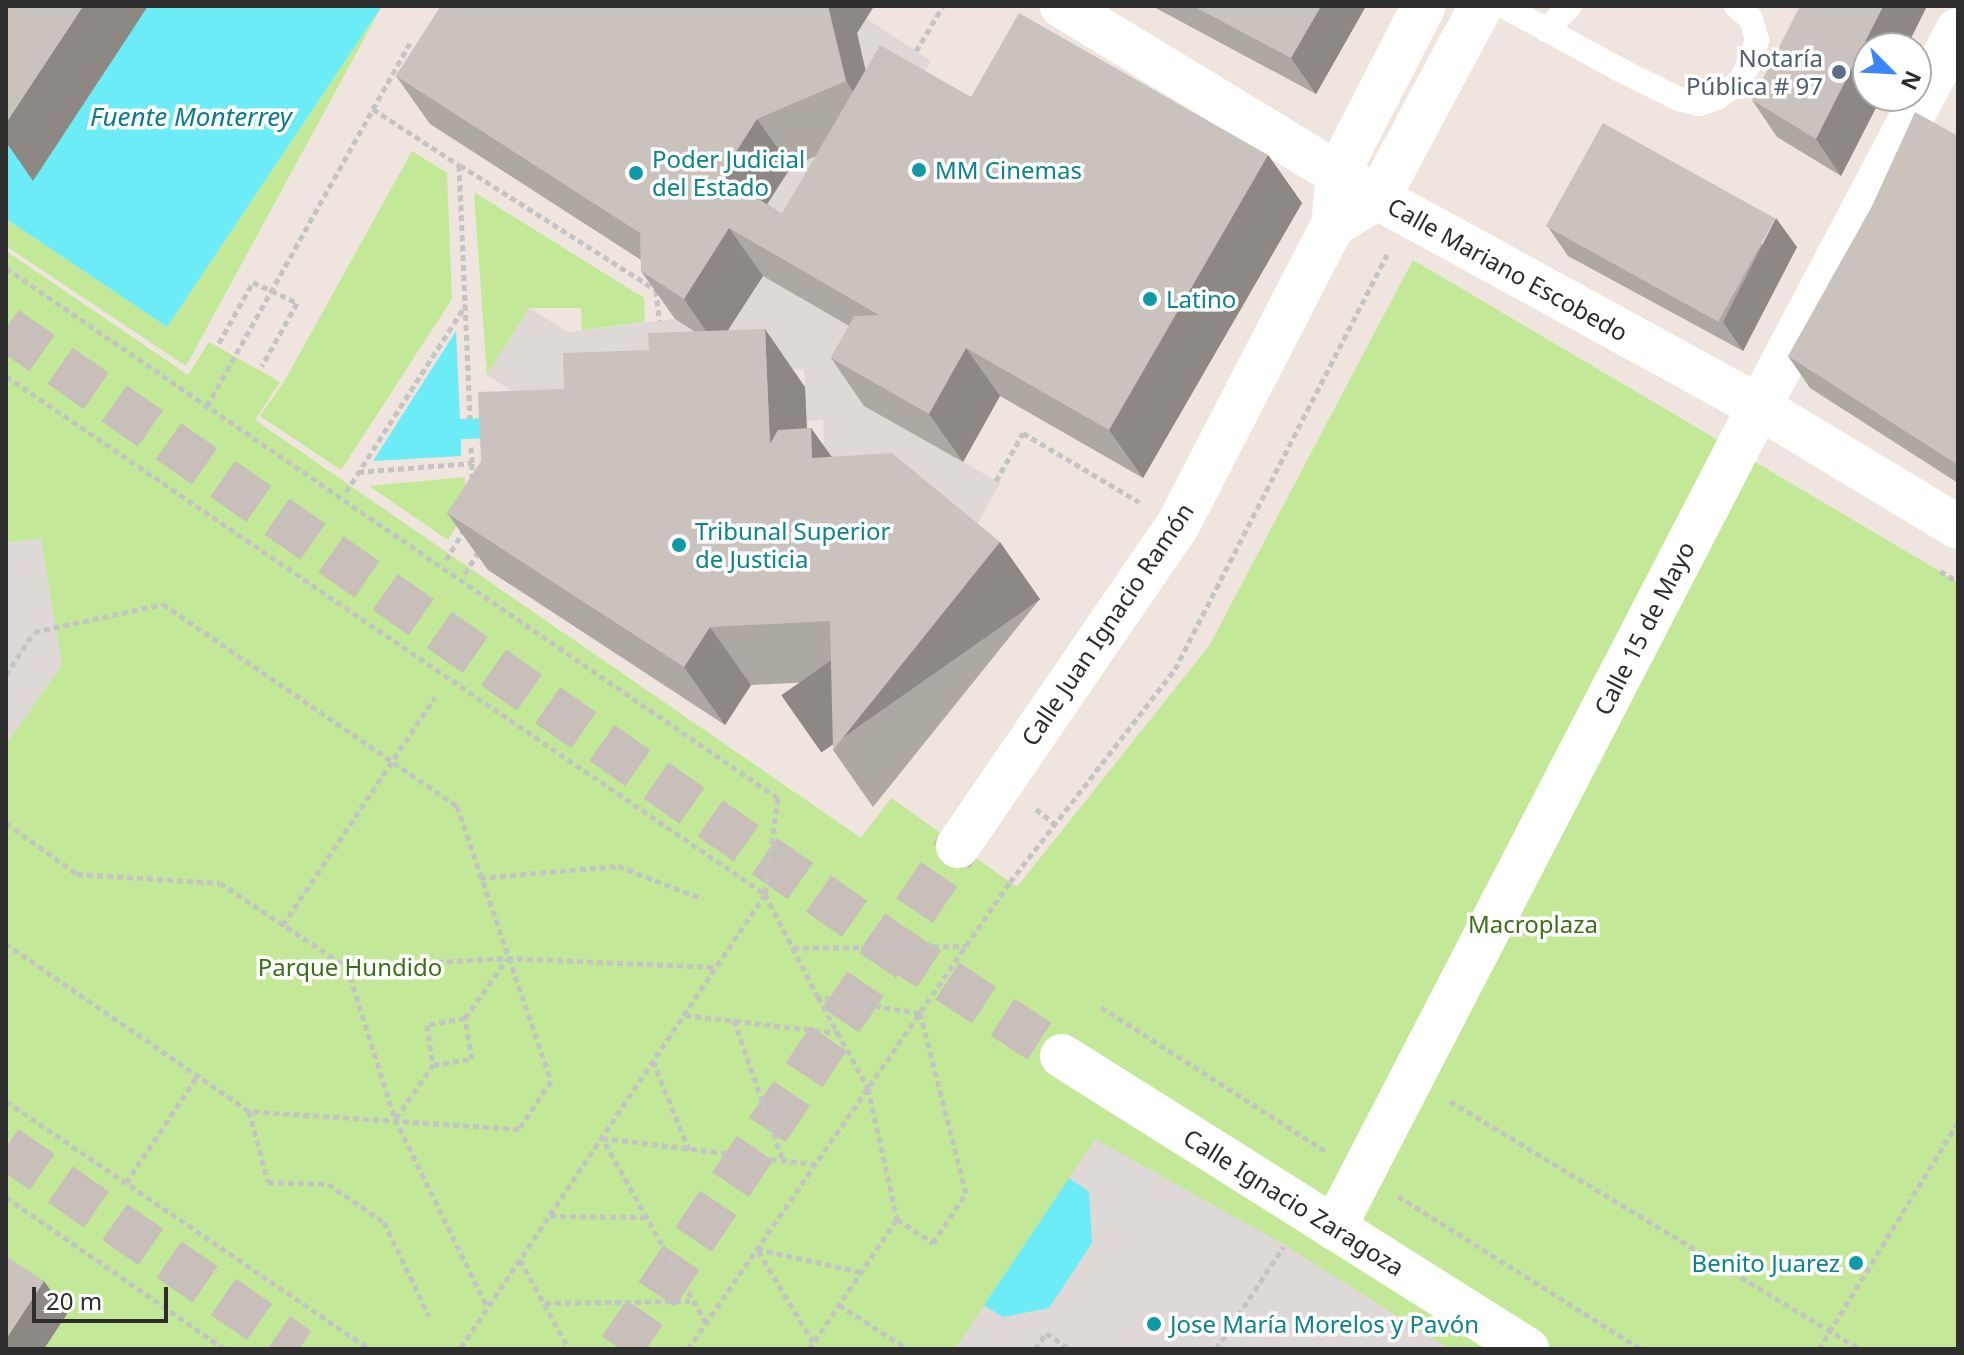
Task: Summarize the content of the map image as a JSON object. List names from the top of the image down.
{
  "streets": {
    "street": [
      "Calle Mariano Escobedo",
      "Calle Juan Ignacio Ramón",
      "Calle 15 de Mayo",
      "Calle Ignacio Zaragoza"
    ]
  },
  "crossings": [
    ["Calle Mariano Escobedo", "Calle Juan Ignacio Ramón"],
    ["Calle Mariano Escobedo", "Calle 15 de Mayo"],
    ["Calle 15 de Mayo", "Calle Ignacio Zaragoza"]
  ],
  "water": ["Fuente Monterrey"],
  "parks": ["Macroplaza", "Parque Hundido"],
  "places": [
    "Notaría Pública # 97",
    "MM Cinemas",
    "Poder Judicial del Estado",
    "Latino",
    "Tribunal Superior de Justicia",
    "Benito Juarez",
    "Jose María Morelos y Pavón"
  ],
  "scale_bar": "20 m",
  "north": "bottom right"
}
